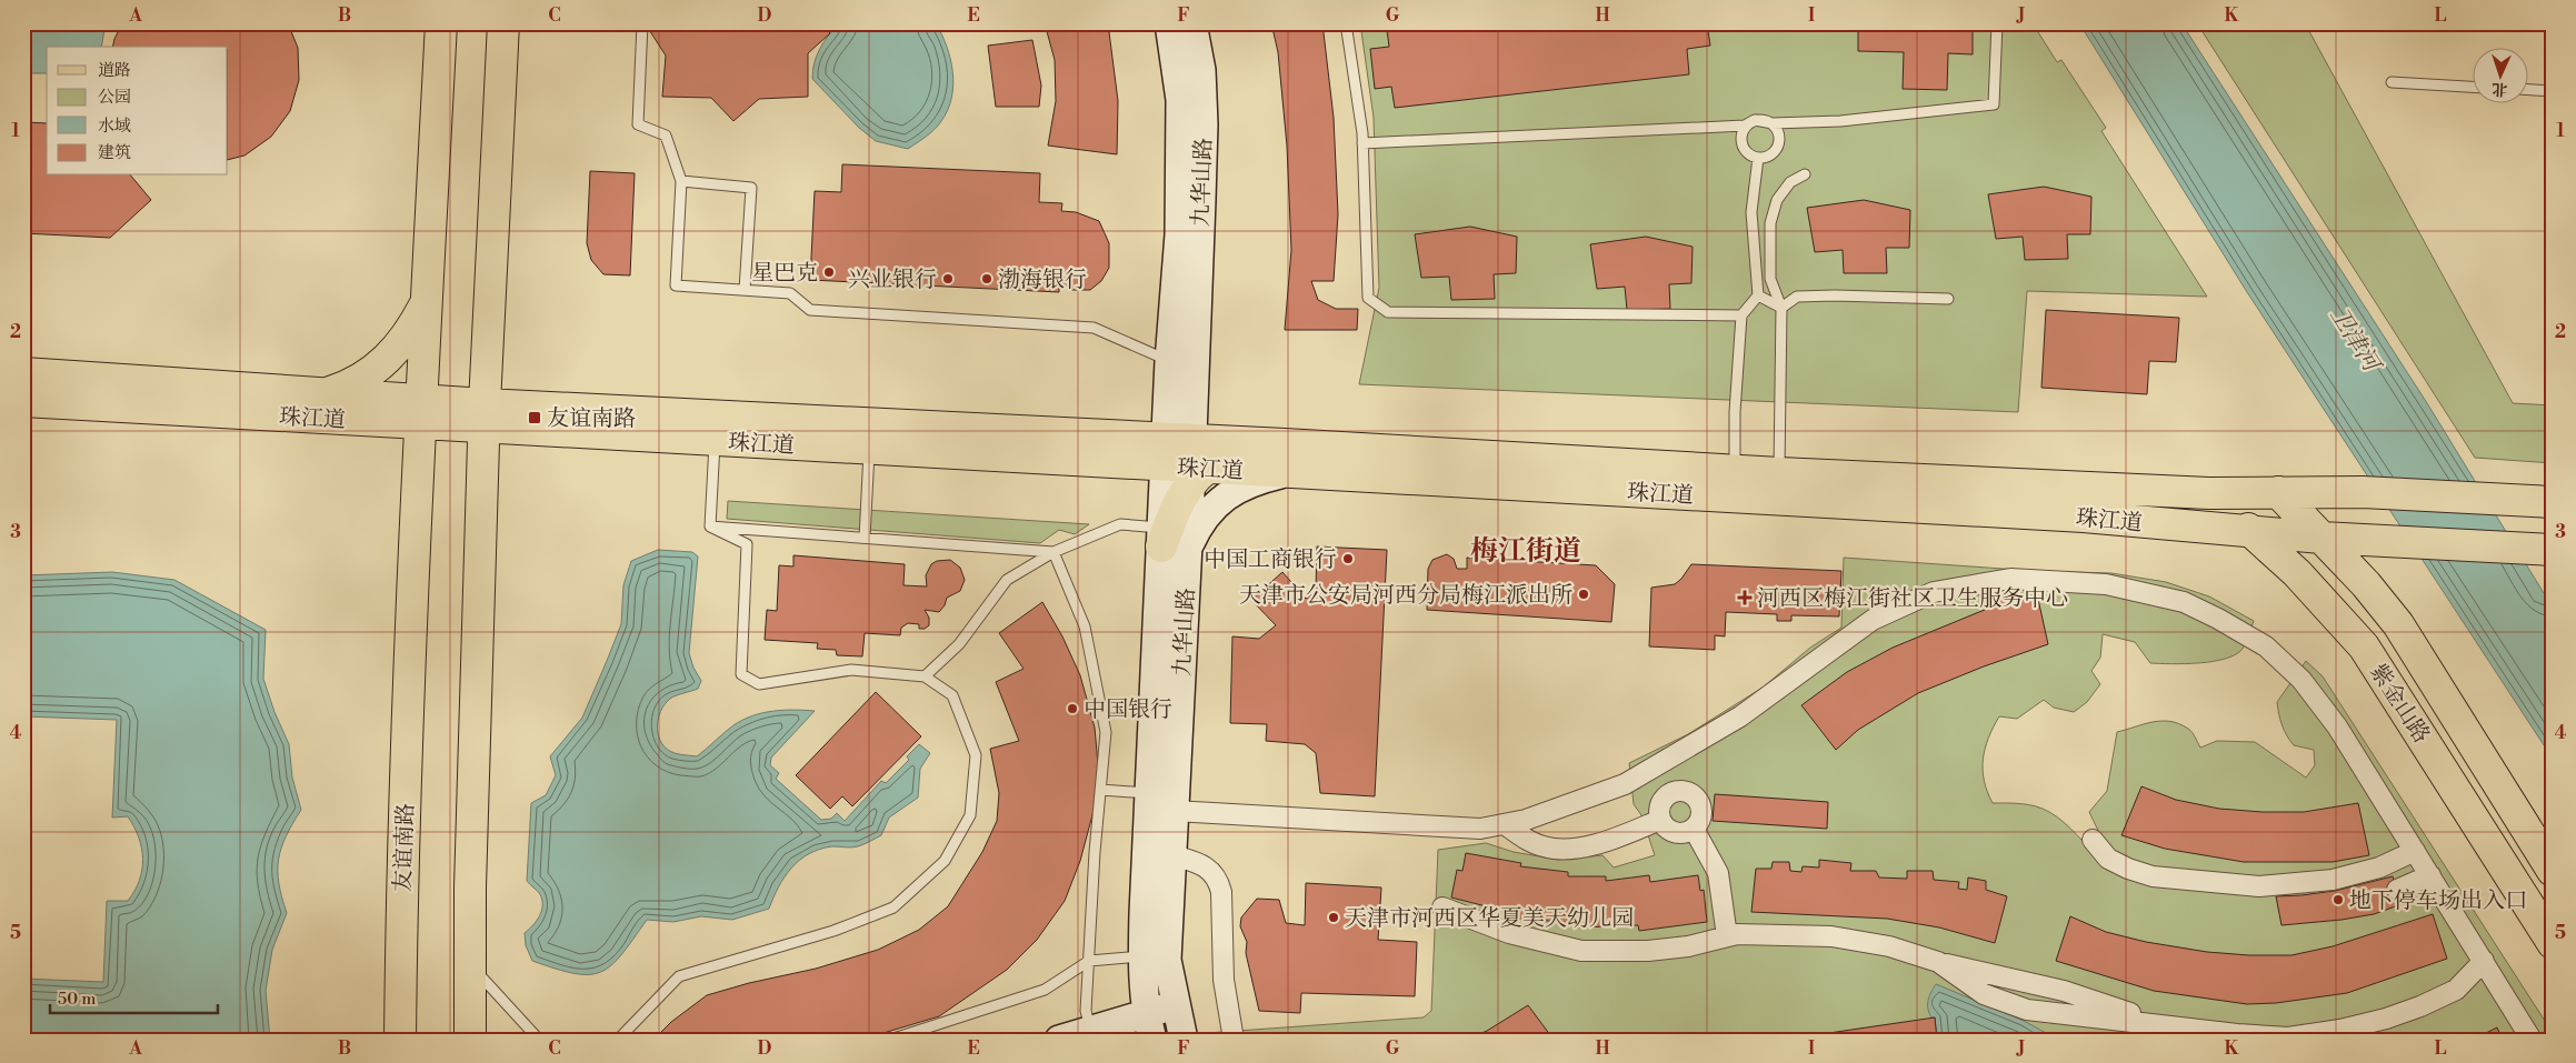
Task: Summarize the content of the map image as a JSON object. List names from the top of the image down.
{
  "streets": {
    "main road": ["珠江道", "紫金山路", "友谊南路"],
    "street": ["九华山路"]
  },
  "crossings": [
    ["九华山路", "珠江道"],
    ["珠江道", "紫金山路"],
    ["珠江道", "友谊南路"]
  ],
  "districts": ["梅江街道"],
  "water": ["卫津河"],
  "places": {
    "other": [
      "星巴克",
      "兴业银行",
      "渤海银行",
      "中国工商银行",
      "天津市公安局河西分局梅江派出所",
      "中国银行",
      "地下停车场出入口",
      "天津市河西区华夏美天幼儿园"
    ],
    "transit": ["友谊南路"],
    "health": ["河西区梅江街社区卫生服务中心"]
  },
  "legend": [
    "道路",
    "公园",
    "水域",
    "建筑"
  ],
  "scale_bar": "50 m",
  "north": "bottom",
  "grid": {
    "columns": [
      "A",
      "B",
      "C",
      "D",
      "E",
      "F",
      "G",
      "H",
      "I",
      "J",
      "K",
      "L"
    ],
    "rows": [
      "1",
      "2",
      "3",
      "4",
      "5"
    ]
  }
}
